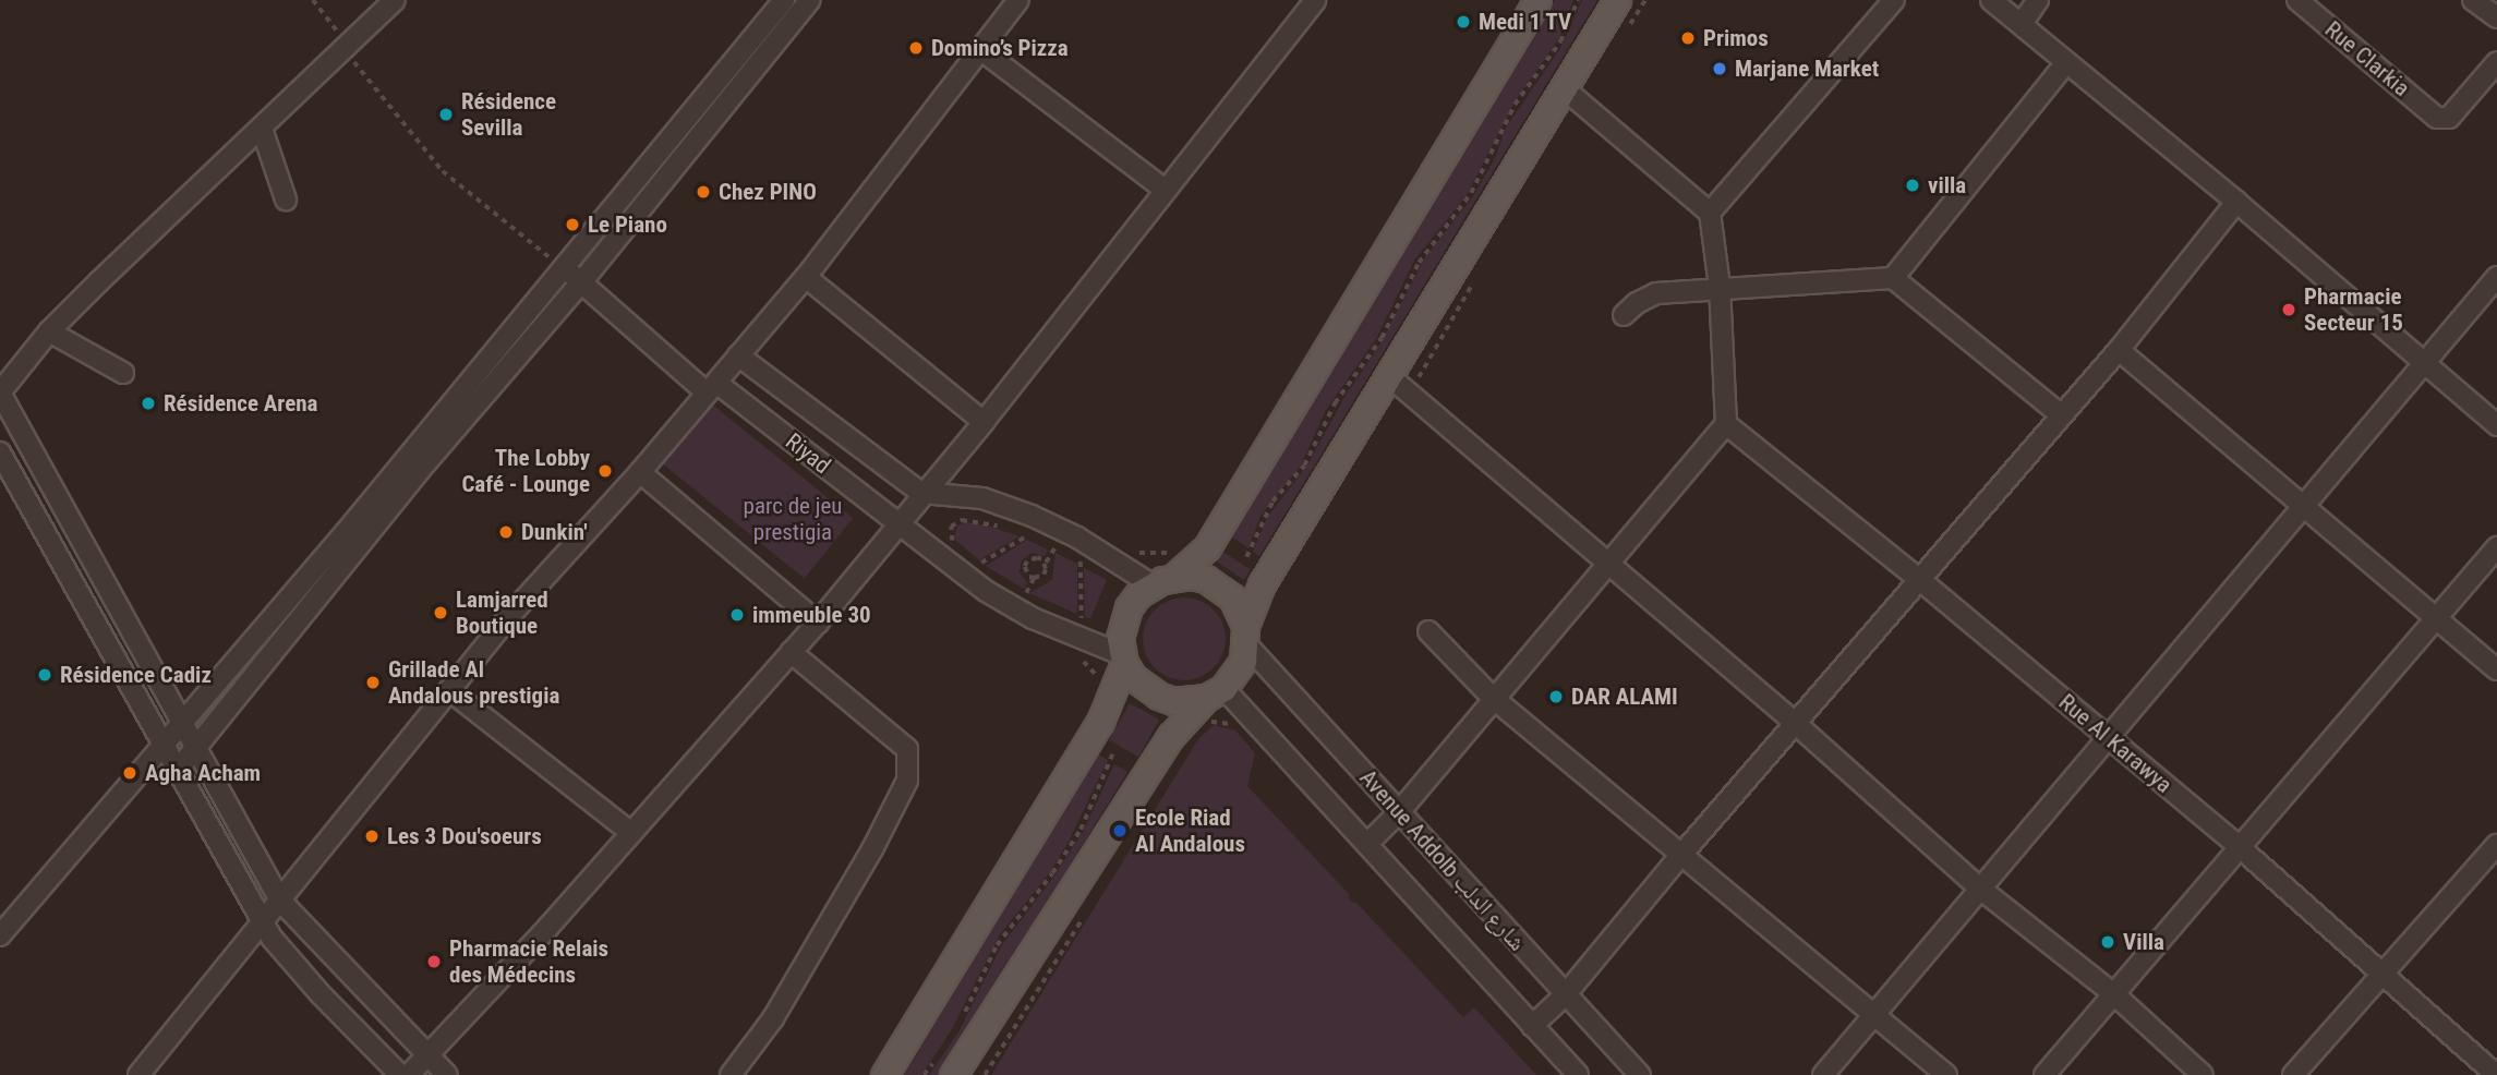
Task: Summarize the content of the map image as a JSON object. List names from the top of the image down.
{
  "streets": {
    "street": [
      "Rue Clarkia",
      "Riyad",
      "Rue Al Karawya",
      "Avenue Addolb شارع الدلب"
    ]
  },
  "parks": ["parc de jeu prestigia"],
  "places": [
    "Medi 1 TV",
    "Primos",
    "Domino’s Pizza",
    "Marjane Market",
    "Résidence Sevilla",
    "villa",
    "Chez PINO",
    "Le Piano",
    "Pharmacie Secteur 15",
    "Résidence Arena",
    "The Lobby Café - Lounge",
    "Dunkin'",
    "Lamjarred Boutique",
    "immeuble 30",
    "Résidence Cadiz",
    "Grillade Al Andalous prestigia",
    "DAR ALAMI",
    "Agha Acham",
    "Ecole Riad Al Andalous",
    "Les 3 Dou'soeurs",
    "Villa",
    "Pharmacie Relais des Médecins"
  ]
}
